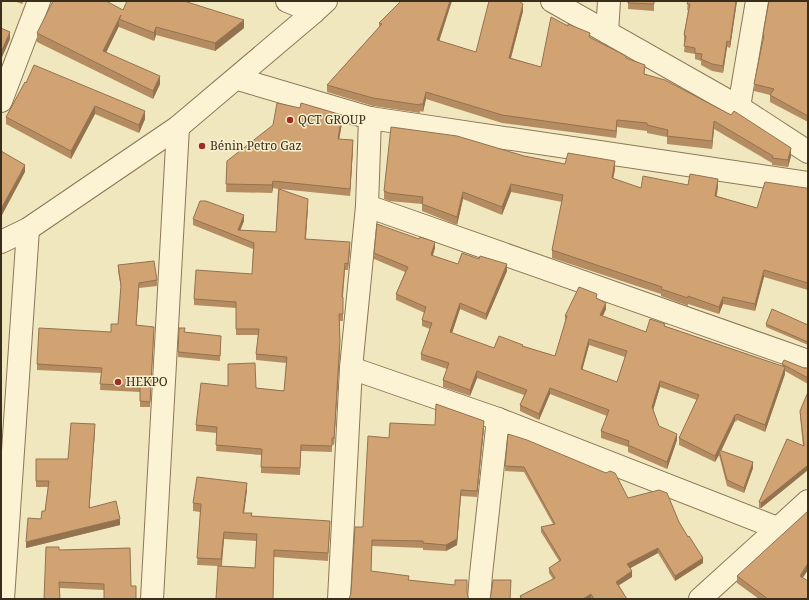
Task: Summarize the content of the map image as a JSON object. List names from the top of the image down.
{
  "places": ["QCT GROUP", "Bénin Petro Gaz", "HEKPO"]
}
